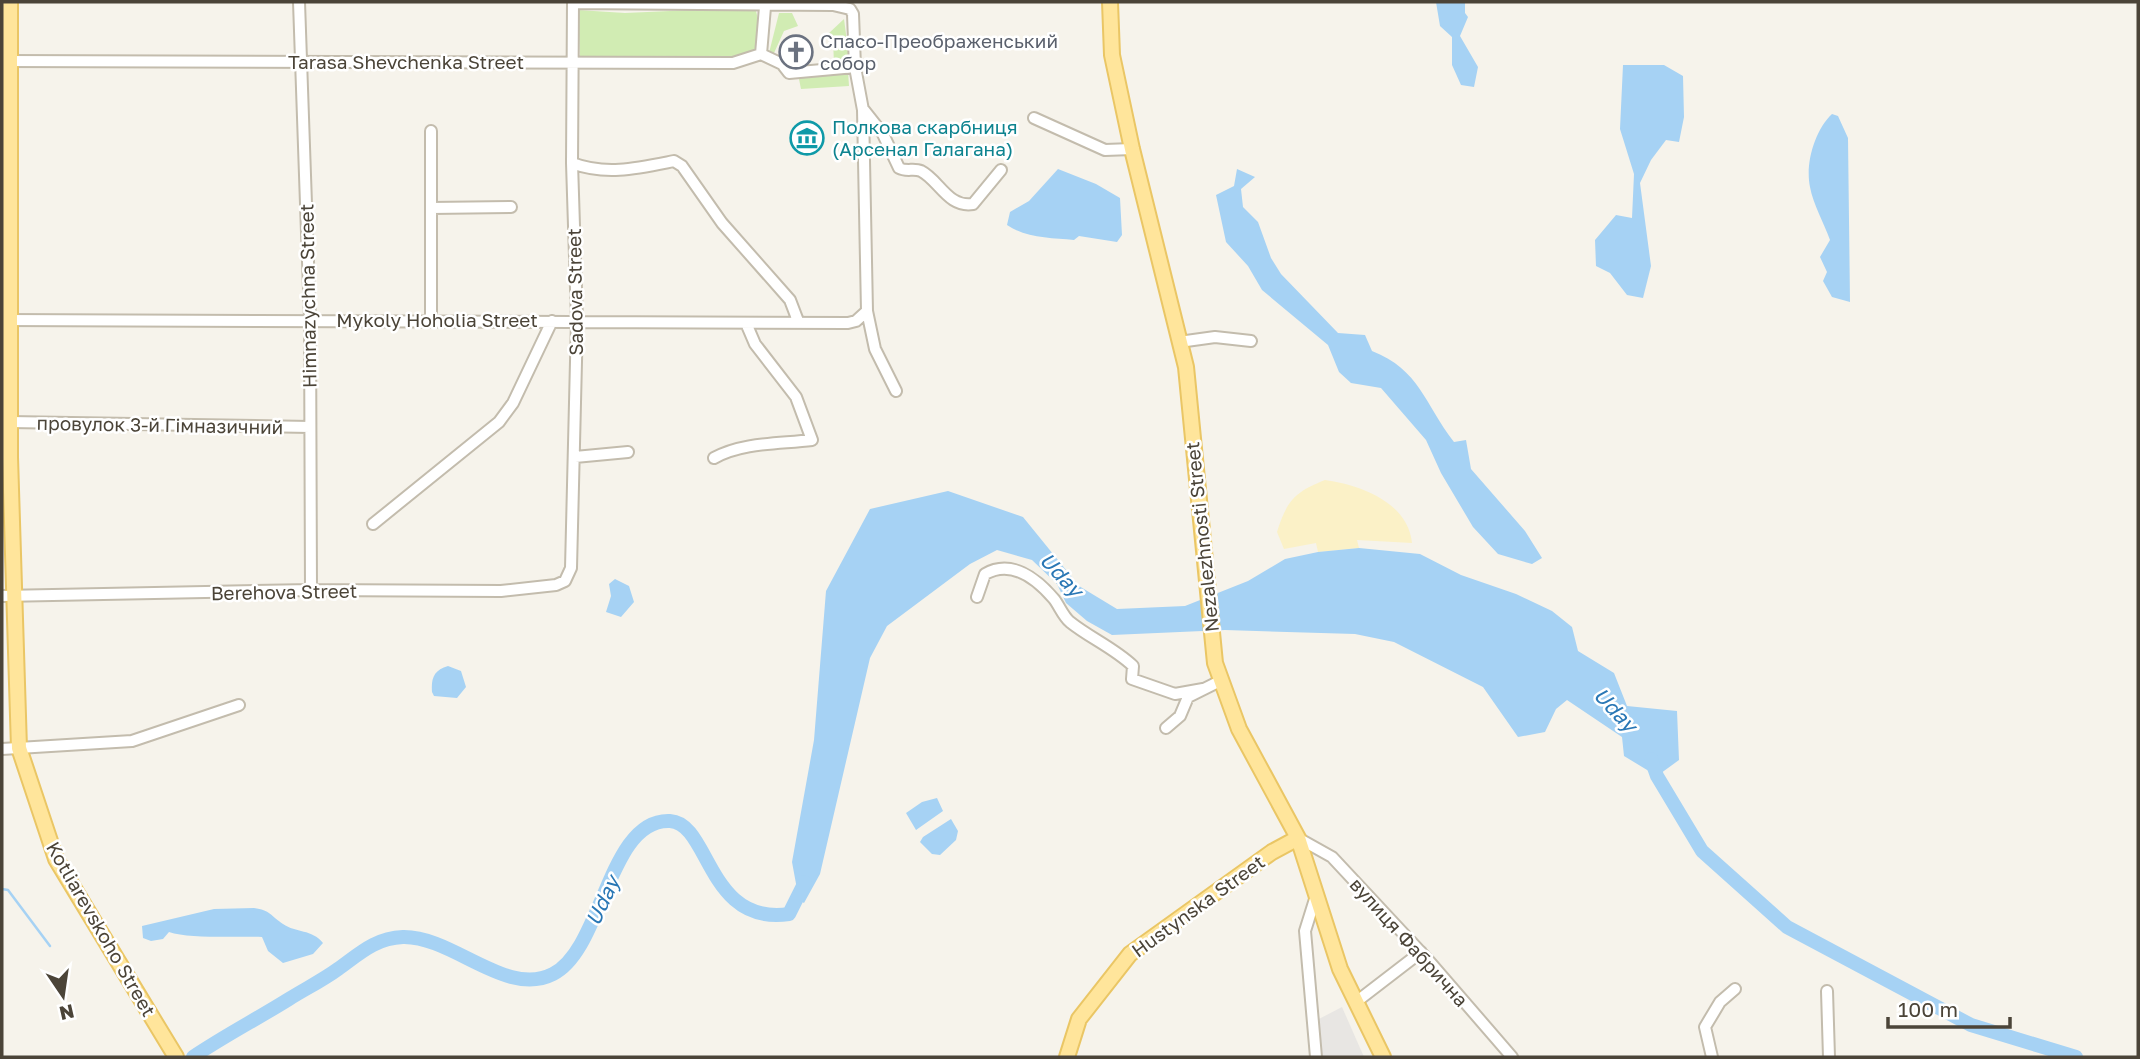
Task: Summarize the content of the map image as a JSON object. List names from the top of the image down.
{
  "streets": {
    "main road": ["Nezalezhnosti Street", "Hustynska Street", "Kotliarevskoho Street"],
    "street": [
      "Tarasa Shevchenka Street",
      "Sadova Street",
      "Himnazychna Street",
      "Mykoly Hoholia Street",
      "провулок 3-й Гімназичний",
      "Berehova Street",
      "вулиця Фабрична"
    ]
  },
  "crossings": [
    ["Tarasa Shevchenka Street", "Sadova Street"],
    ["Tarasa Shevchenka Street", "Himnazychna Street"],
    ["Tarasa Shevchenka Street", "Kotliarevskoho Street"],
    ["Sadova Street", "Mykoly Hoholia Street"],
    ["Sadova Street", "Berehova Street"],
    ["Himnazychna Street", "Mykoly Hoholia Street"],
    ["Himnazychna Street", "провулок 3-й Гімназичний"],
    ["Himnazychna Street", "Berehova Street"],
    ["Mykoly Hoholia Street", "Kotliarevskoho Street"],
    ["провулок 3-й Гімназичний", "Kotliarevskoho Street"],
    ["Nezalezhnosti Street", "Hustynska Street"],
    ["Nezalezhnosti Street", "вулиця Фабрична"],
    ["Berehova Street", "Kotliarevskoho Street"],
    ["Hustynska Street", "вулиця Фабрична"]
  ],
  "water": ["Uday"],
  "places": {
    "church": ["Спасо-Преображенський собор"],
    "museum": ["Полкова скарбниця (Арсенал Галагана)"]
  },
  "scale_bar": "100 m",
  "north": "bottom"
}
